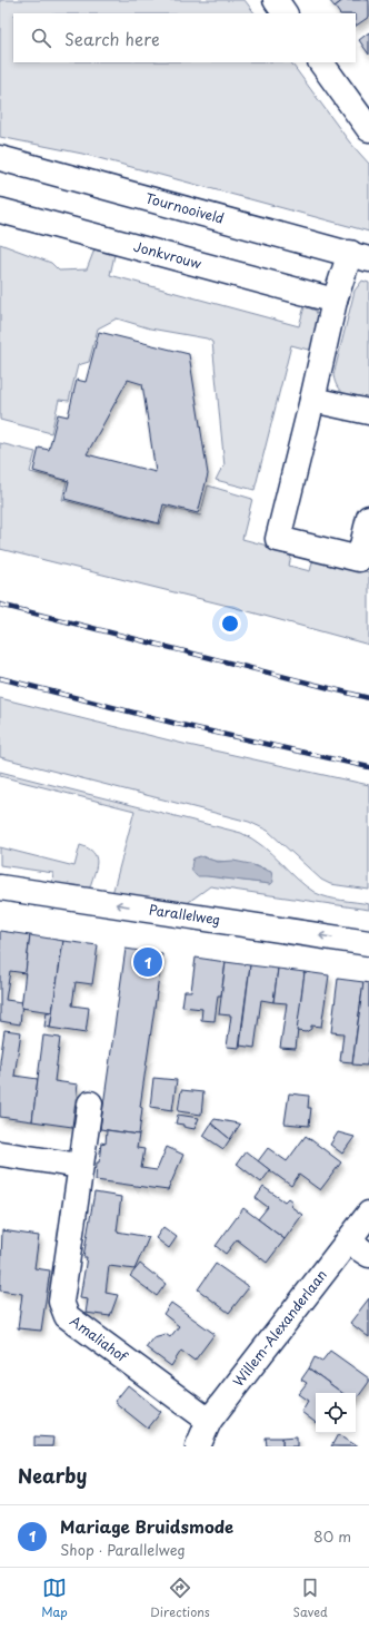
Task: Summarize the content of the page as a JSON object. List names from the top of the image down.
{
  "streets": {
    "street": [
      "Tournooiveld",
      "Jonkvrouw",
      "Parallelweg",
      "Willem-Alexanderlaan",
      "Amaliahof"
    ]
  },
  "crossings": [
    ["Willem-Alexanderlaan", "Amaliahof"]
  ],
  "one_way": ["Parallelweg"],
  "page": {
    "search": "Search here",
    "pins": "1",
    "heading": "Nearby",
    "list": [
      {
        "mark": "1",
        "name": "Mariage Bruidsmode",
        "note": "Shop · Parallelweg",
        "value": "80 m"
      }
    ],
    "nav": ["Map", "Directions", "Saved"]
  }
}
